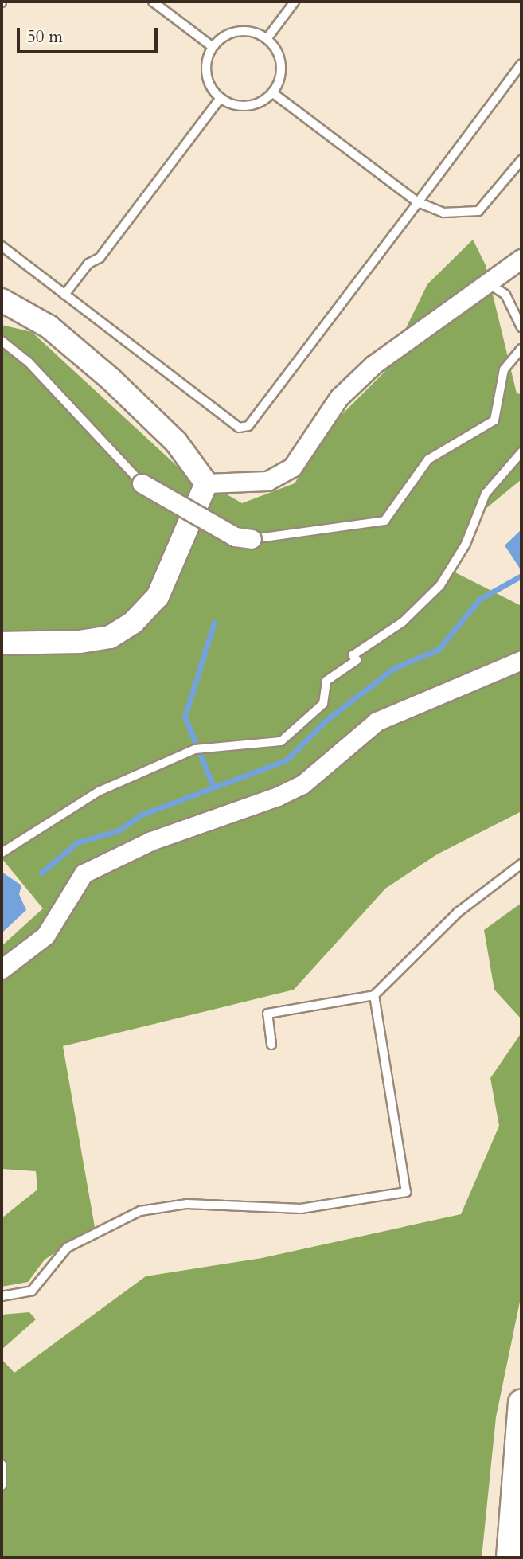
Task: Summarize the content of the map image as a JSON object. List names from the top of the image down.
{
  "scale_bar": "50 m"
}
